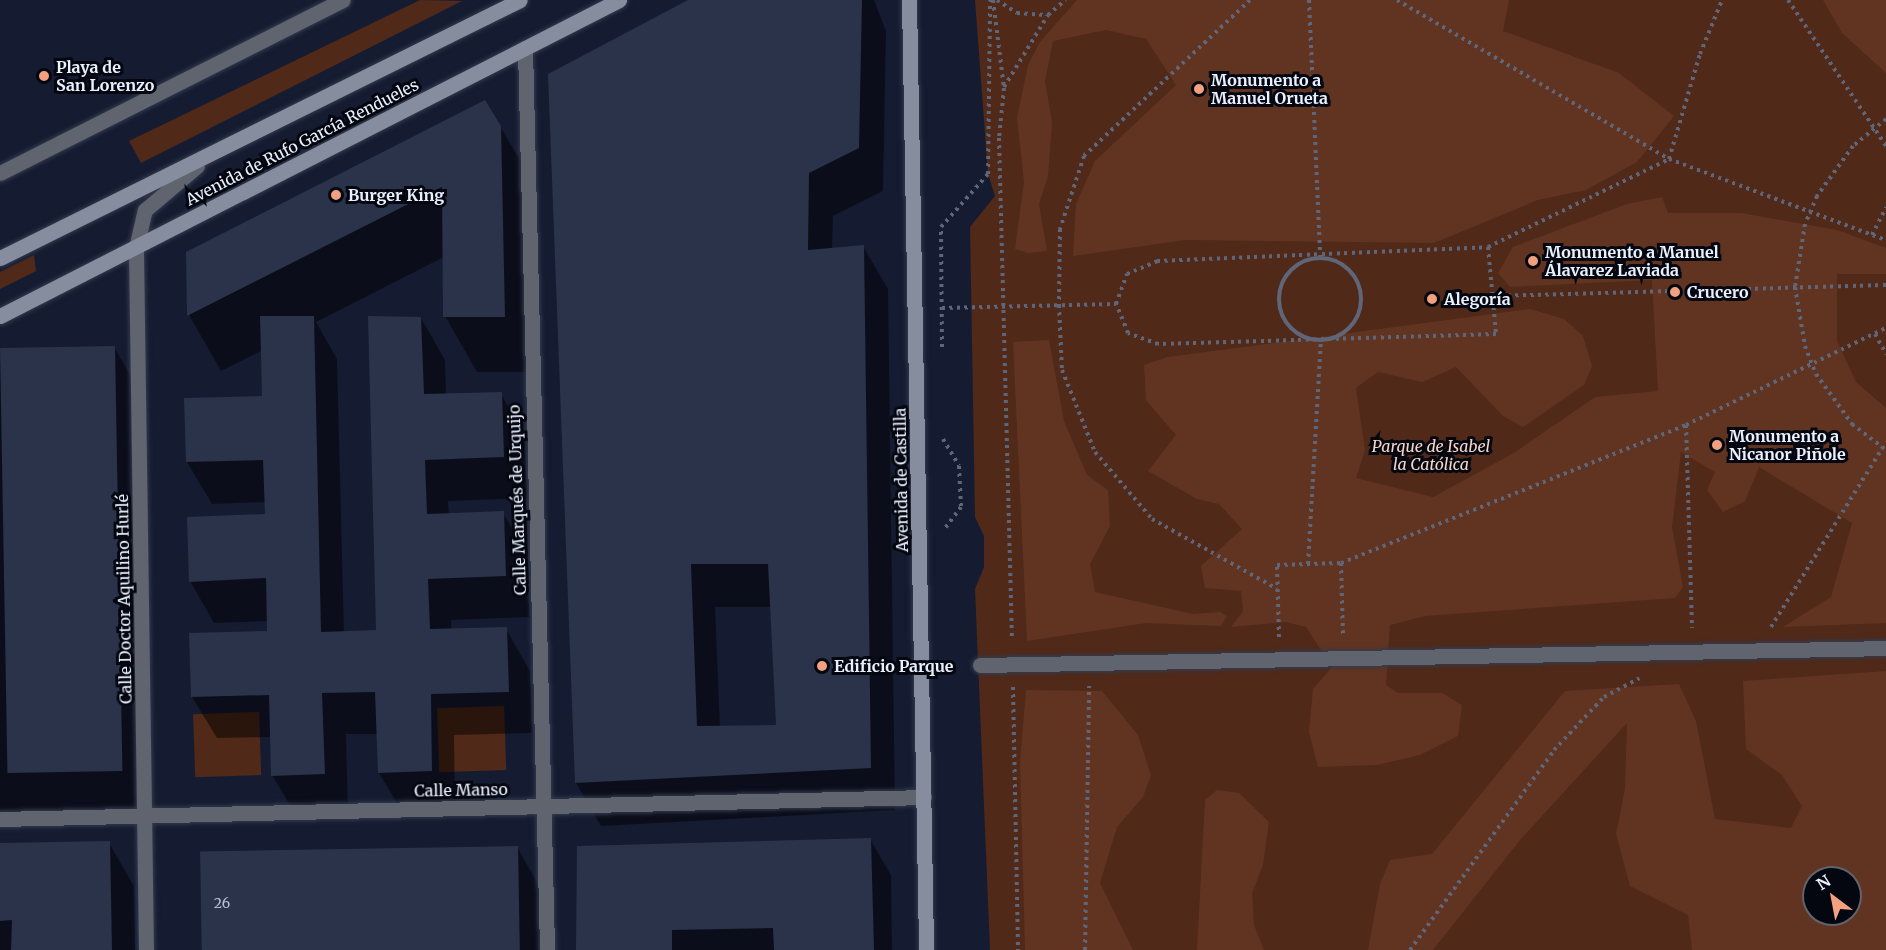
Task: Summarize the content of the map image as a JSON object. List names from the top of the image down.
{
  "streets": {
    "main road": ["Avenida de Rufo García Rendueles", "Avenida de Castilla"],
    "street": ["Calle Marqués de Urquijo", "Calle Doctor Aquilino Hurlé", "Calle Manso"]
  },
  "crossings": [
    ["Avenida de Rufo García Rendueles", "Calle Marqués de Urquijo"],
    ["Avenida de Rufo García Rendueles", "Calle Doctor Aquilino Hurlé"],
    ["Avenida de Castilla", "Calle Manso"],
    ["Calle Marqués de Urquijo", "Calle Manso"],
    ["Calle Doctor Aquilino Hurlé", "Calle Manso"]
  ],
  "parks": ["Parque de Isabel la Católica"],
  "places": [
    "Playa de San Lorenzo",
    "Monumento a Manuel Orueta",
    "Burger King",
    "Monumento a Manuel Álavarez Laviada",
    "Crucero",
    "Alegoría",
    "Monumento a Nicanor Piñole",
    "Edificio Parque"
  ],
  "house_numbers": ["26"],
  "north": "top left"
}
